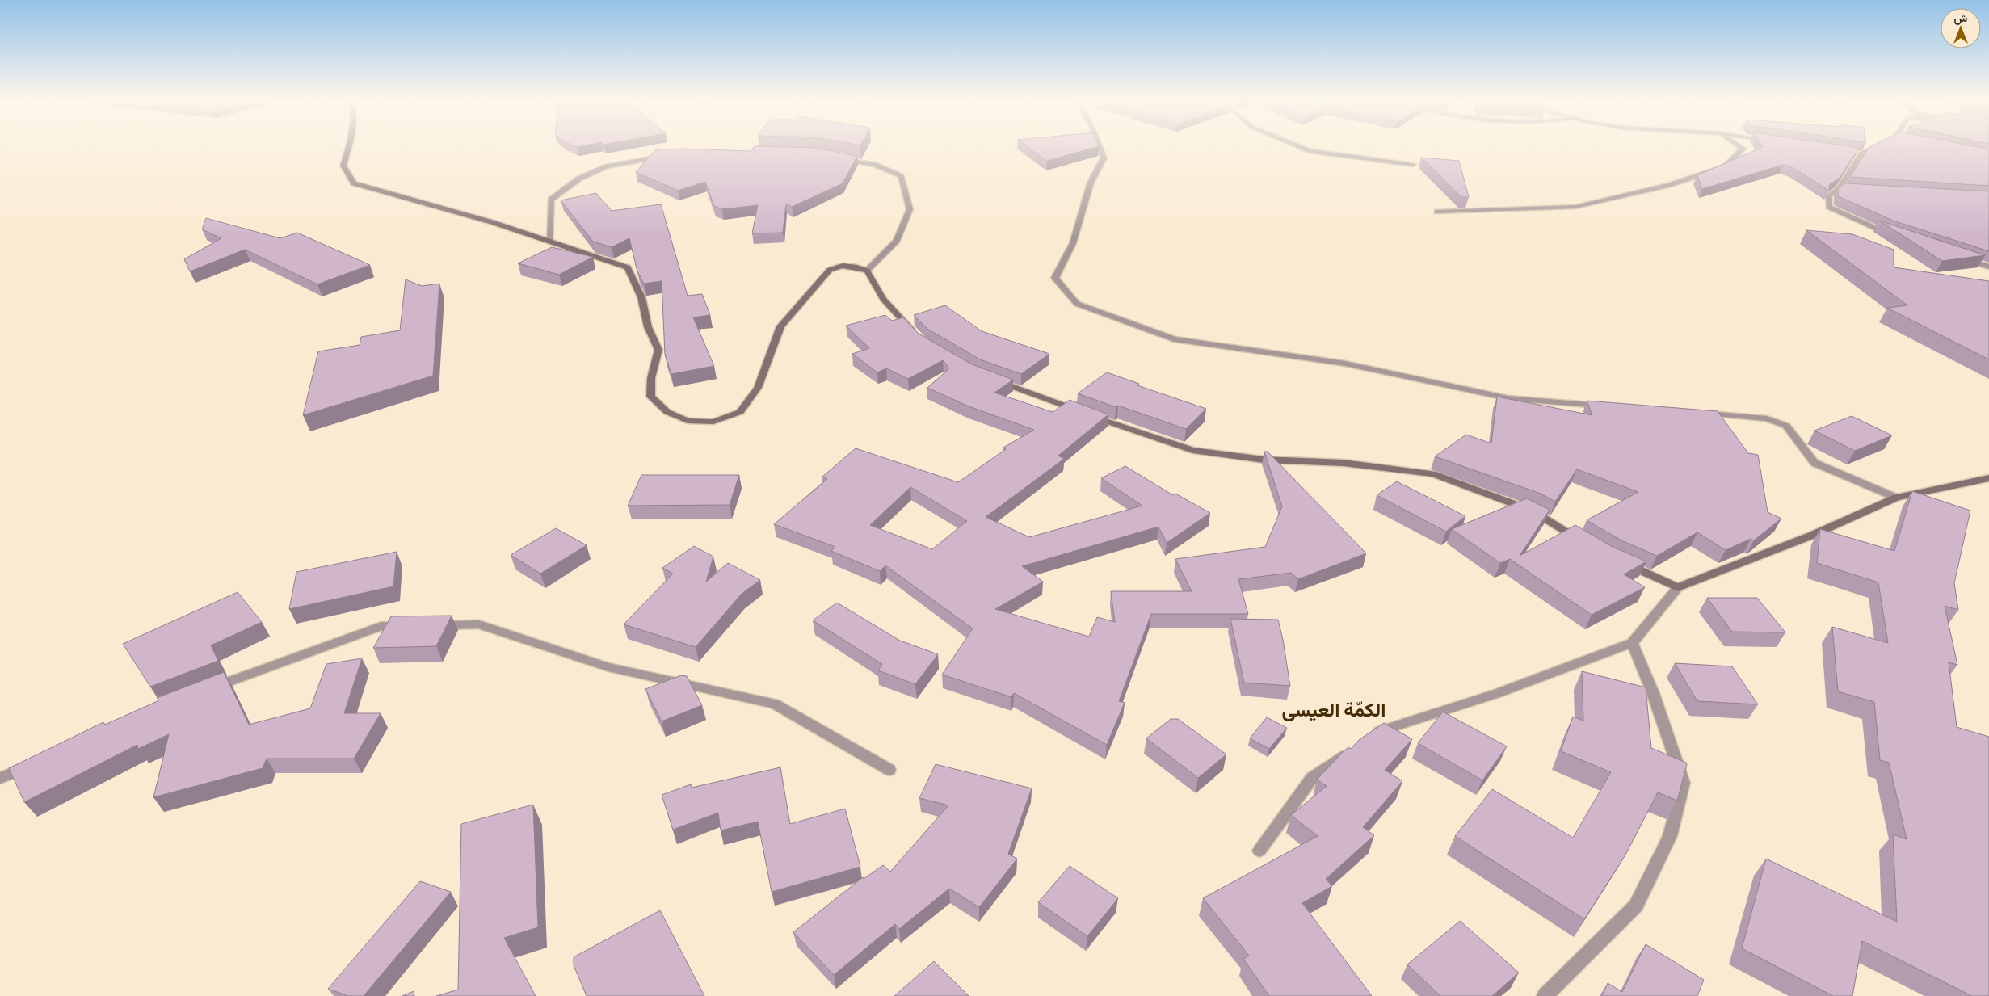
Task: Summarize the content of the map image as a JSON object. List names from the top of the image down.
{
  "districts": ["الكمّة العيسى"],
  "north": "top"
}
